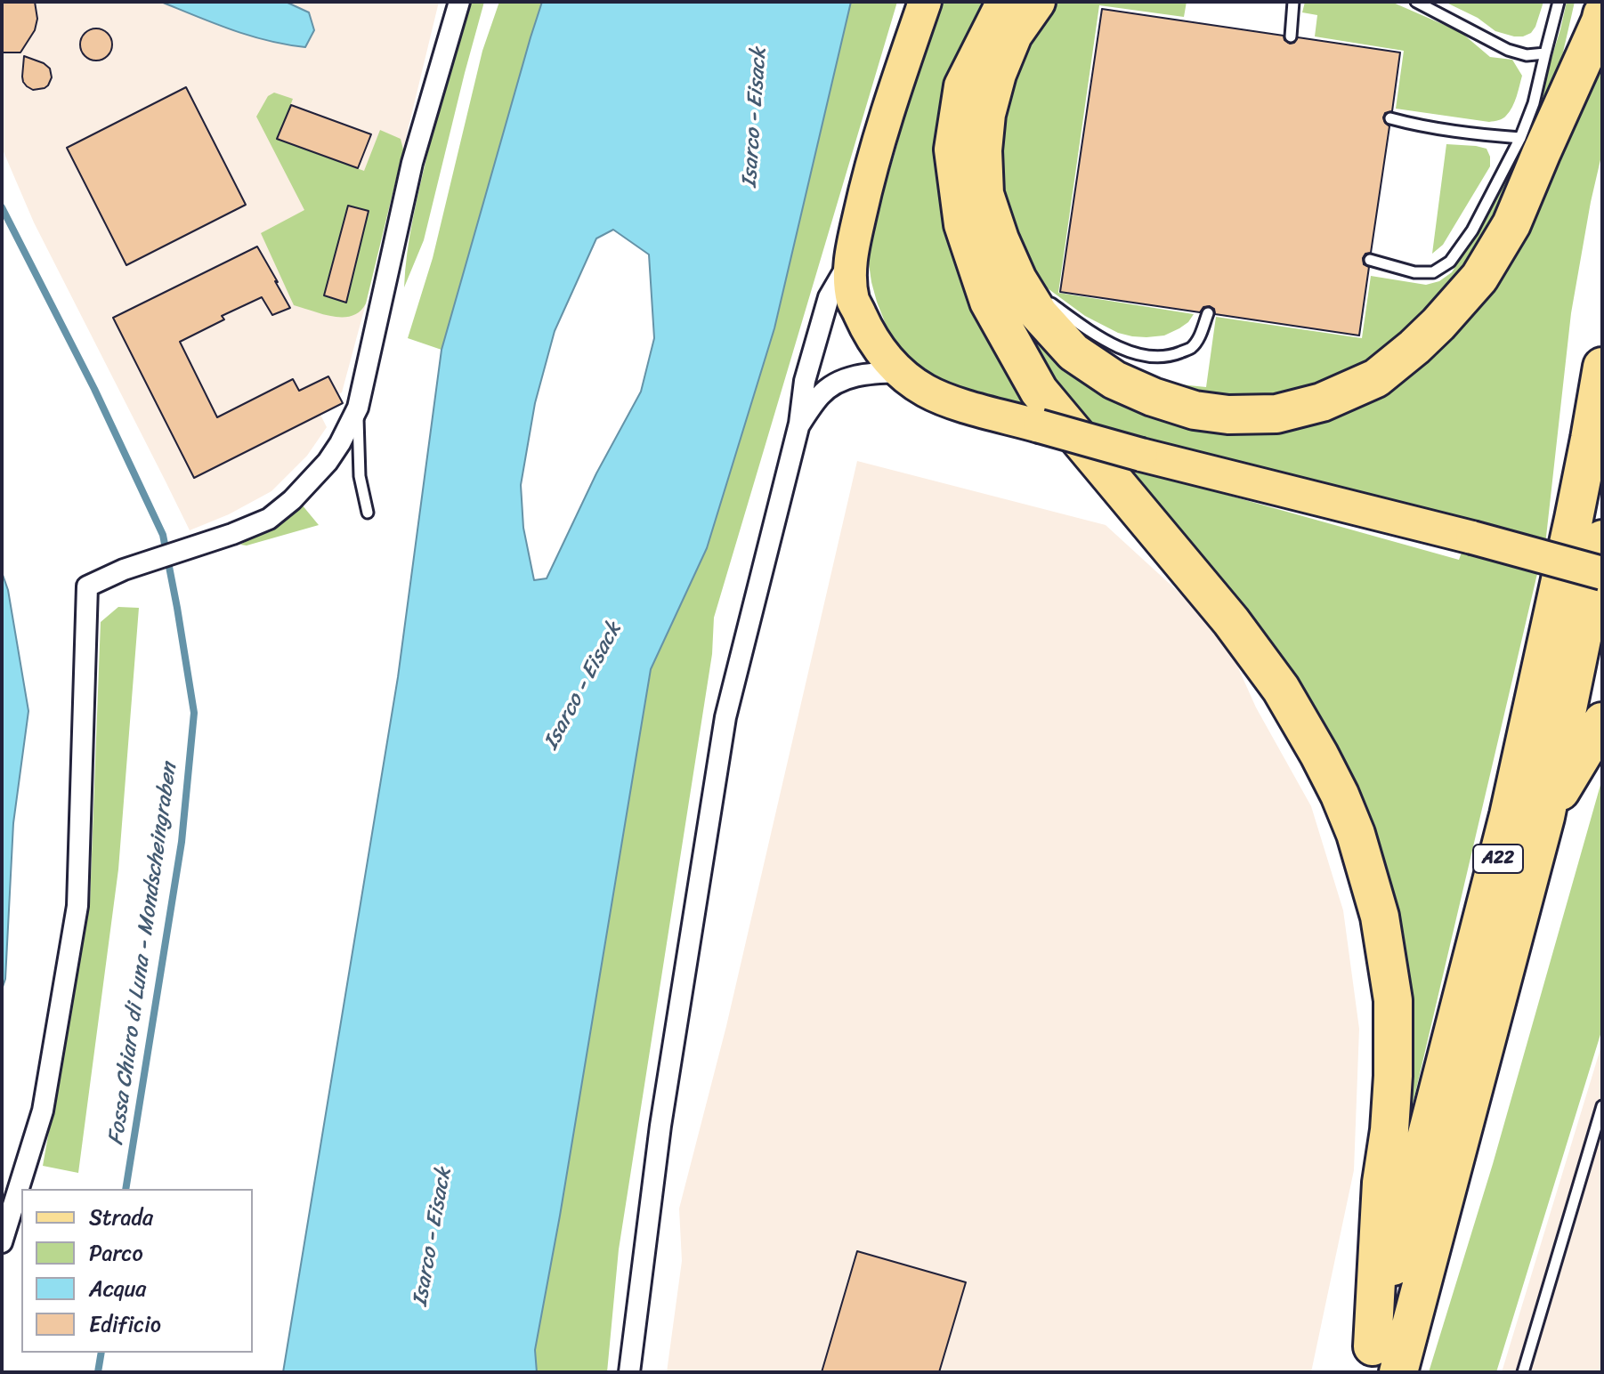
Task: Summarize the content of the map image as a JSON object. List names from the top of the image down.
{
  "streets": {
    "highway": ["A22"]
  },
  "water": ["Isarco - Eisack", "Fossa Chiaro di Luna - Mondscheingraben"],
  "legend": [
    "Strada",
    "Parco",
    "Acqua",
    "Edificio"
  ]
}
